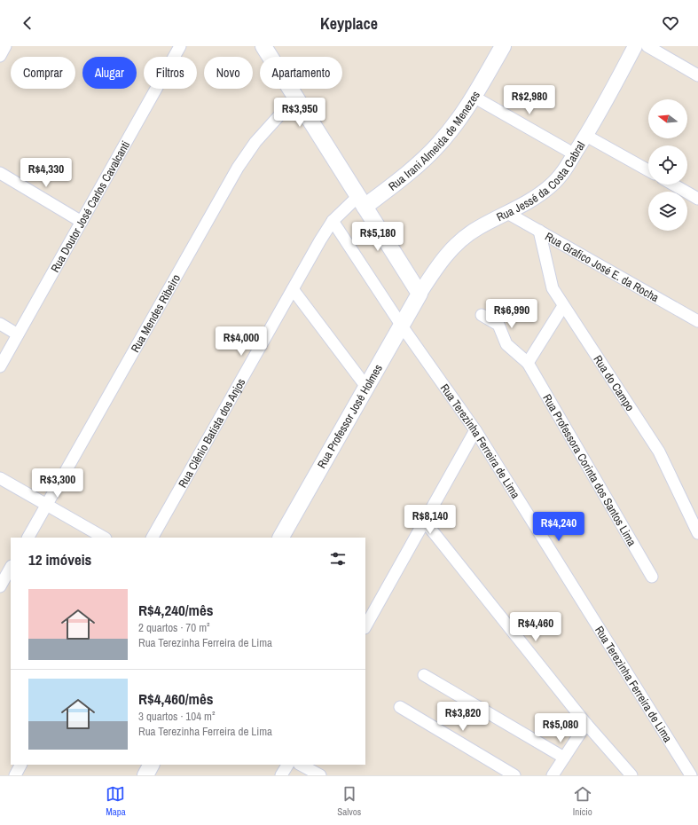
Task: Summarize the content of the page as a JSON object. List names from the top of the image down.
{
  "streets": {
    "main road": ["Rua Irani Almeida de Menezes", "Rua Professor José Holmes"],
    "street": [
      "Rua Jessé da Costa Cabral",
      "Rua Doutor José Carlos Cavalcanti",
      "Rua Grafico José E. da Rocha",
      "Rua Mendes Ribeiro",
      "Rua do Campo",
      "Rua Clênio Batista dos Anjos",
      "Rua Terezinha Ferreira de Lima",
      "Rua Professora Corinta dos Santos Lima"
    ]
  },
  "crossings": [
    ["Rua Irani Almeida de Menezes", "Rua Clênio Batista dos Anjos"],
    ["Rua Jessé da Costa Cabral", "Rua Grafico José E. da Rocha"],
    ["Rua Jessé da Costa Cabral", "Rua Professor José Holmes"],
    ["Rua Grafico José E. da Rocha", "Rua do Campo"],
    ["Rua Professor José Holmes", "Rua Terezinha Ferreira de Lima"],
    ["Rua Clênio Batista dos Anjos", "Rua Terezinha Ferreira de Lima"]
  ],
  "north": "left",
  "page": {
    "header": "Keyplace",
    "chip": [
      "Comprar",
      "Alugar",
      "Filtros",
      "Novo",
      "Apartamento"
    ],
    "price": [
      "R$2,980",
      "R$3,950",
      "R$4,330",
      "R$5,180",
      "R$6,990",
      "R$4,000",
      "R$3,300",
      "R$8,140",
      "R$4,240",
      "R$4,460",
      "R$3,820",
      "R$5,080"
    ],
    "heading": "12 imóveis",
    "list": [
      {
        "name": "R$4,240/mês",
        "note": "2 quartos · 70 m² · Rua Terezinha Ferreira de Lima"
      },
      {
        "name": "R$4,460/mês",
        "note": "3 quartos · 104 m² · Rua Terezinha Ferreira de Lima"
      }
    ],
    "tabs": ["Mapa", "Salvos", "Início"]
  }
}
